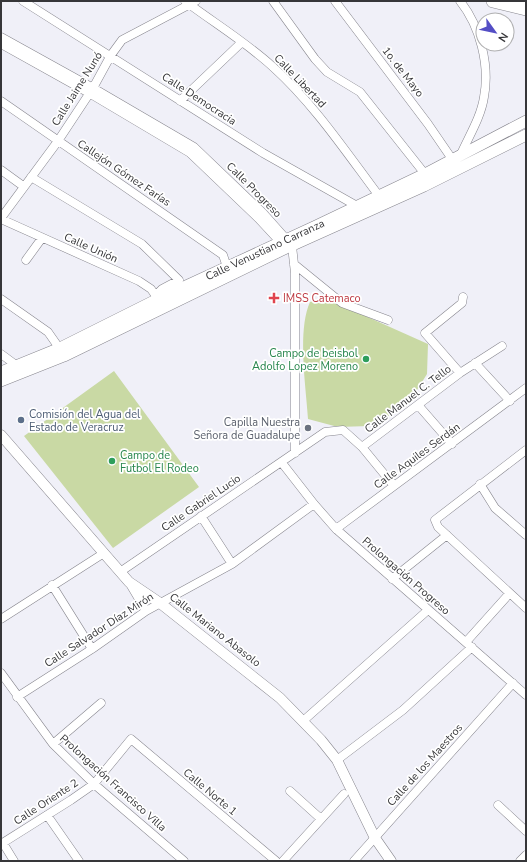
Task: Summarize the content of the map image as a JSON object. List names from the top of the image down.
{
  "streets": {
    "main road": ["Calle Venustiano Carranza"],
    "street": [
      "1o. de Mayo",
      "Calle Libertad",
      "Calle Jaime Nunó",
      "Calle Democracia",
      "Callejón Gómez Farías",
      "Calle Progreso",
      "Calle Unión",
      "Calle Manuel C. Tello",
      "Calle Aquiles Serdán",
      "Calle Gabriel Lucio",
      "Prolongación Progreso",
      "Calle Salvador Díaz Mirón",
      "Calle Mariano Abasolo",
      "Calle de los Maestros",
      "Prolongación Francisco Villa",
      "Calle Norte 1",
      "Calle Oriente 2"
    ]
  },
  "crossings": [
    ["1o. de Mayo", "Calle Venustiano Carranza"],
    ["Calle Libertad", "Calle Jaime Nunó"],
    ["Calle Libertad", "Calle Venustiano Carranza"],
    ["Calle Jaime Nunó", "Calle Democracia"],
    ["Calle Jaime Nunó", "Callejón Gómez Farías"],
    ["Calle Jaime Nunó", "Calle Progreso"],
    ["Calle Jaime Nunó", "Calle Unión"],
    ["Calle Democracia", "Calle Venustiano Carranza"],
    ["Callejón Gómez Farías", "Calle Venustiano Carranza"],
    ["Calle Progreso", "Calle Venustiano Carranza"],
    ["Calle Unión", "Calle Venustiano Carranza"],
    ["Calle Manuel C. Tello", "Calle Gabriel Lucio"],
    ["Calle Aquiles Serdán", "Prolongación Progreso"],
    ["Calle Gabriel Lucio", "Prolongación Progreso"],
    ["Calle Gabriel Lucio", "Calle Mariano Abasolo"],
    ["Prolongación Progreso", "Calle Salvador Díaz Mirón"],
    ["Prolongación Progreso", "Calle de los Maestros"],
    ["Calle Salvador Díaz Mirón", "Calle Mariano Abasolo"],
    ["Calle Salvador Díaz Mirón", "Prolongación Francisco Villa"],
    ["Calle Mariano Abasolo", "Calle de los Maestros"],
    ["Prolongación Francisco Villa", "Calle Oriente 2"],
    ["Calle Norte 1", "Calle Oriente 2"]
  ],
  "places": {
    "health": ["IMSS Catemaco"],
    "other": [
      "Campo de beisbol Adolfo Lopez Moreno",
      "Comisión del Agua del Estado de Veracruz",
      "Capilla Nuestra Señora de Guadalupe",
      "Campo de Futbol El Rodeo"
    ]
  },
  "north": "bottom right"
}
